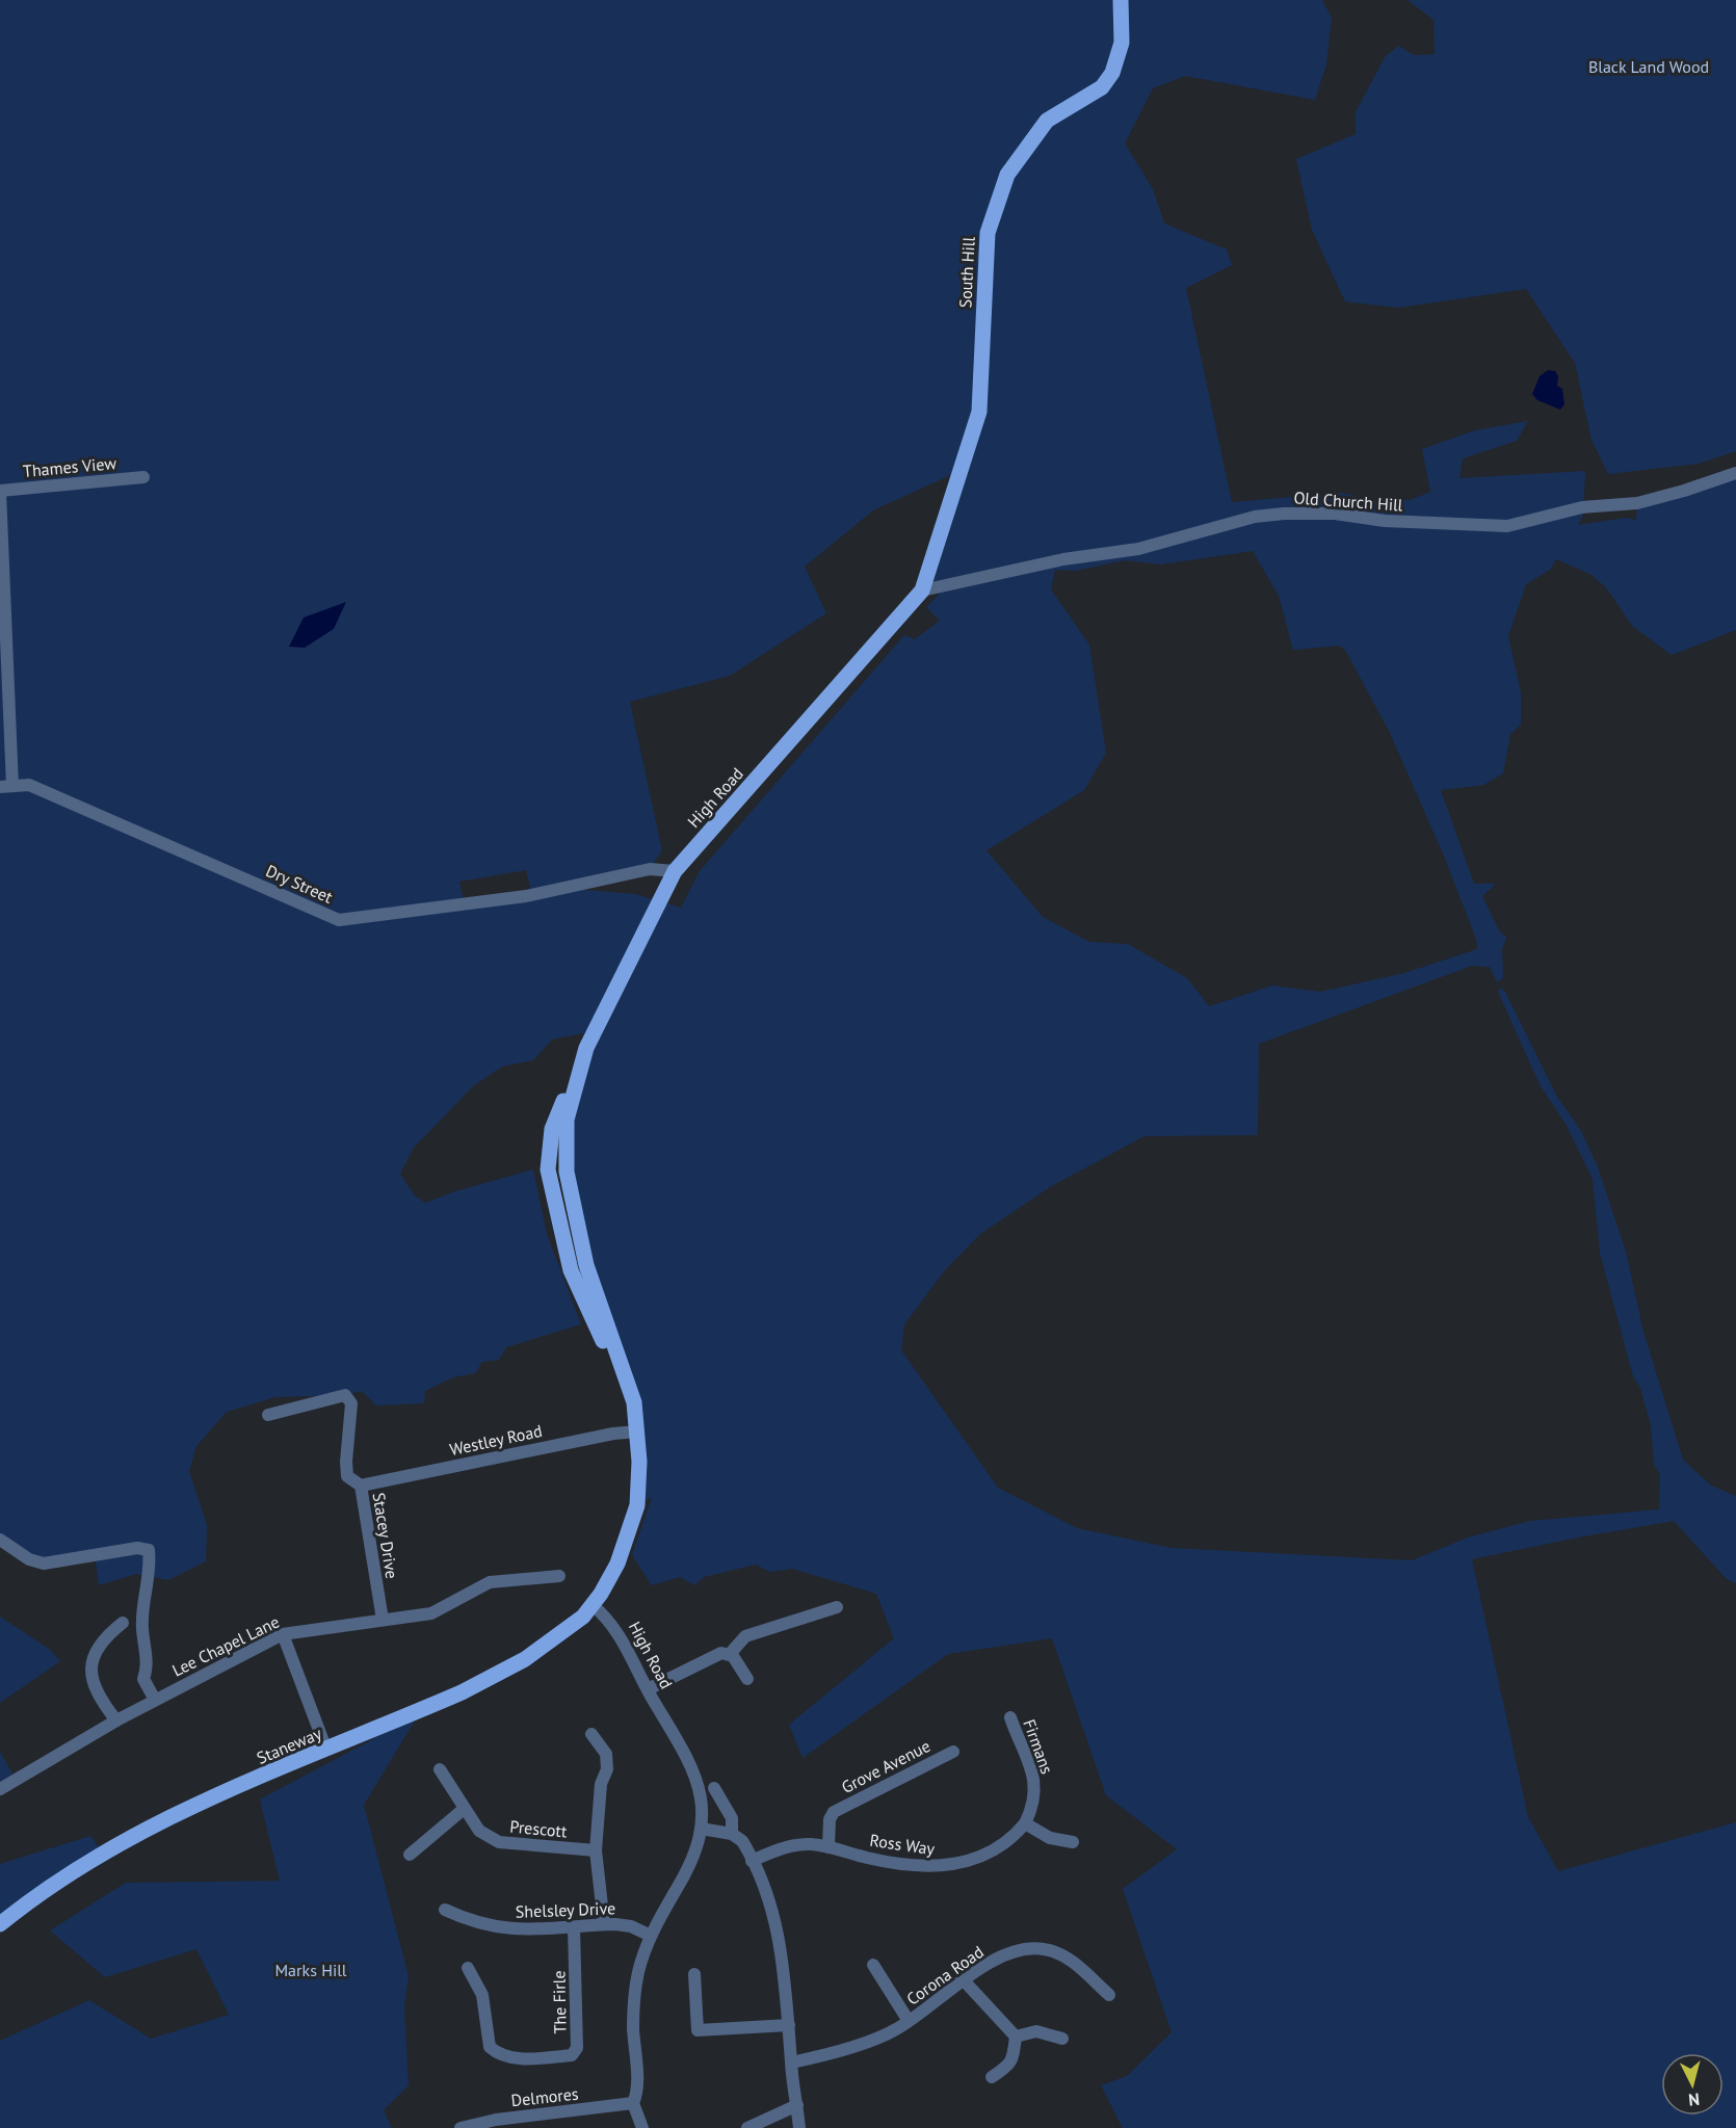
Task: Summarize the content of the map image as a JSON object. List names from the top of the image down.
{
  "streets": {
    "main road": ["South Hill", "High Road", "Staneway"],
    "street": [
      "Thames View",
      "Old Church Hill",
      "Dry Street",
      "Westley Road",
      "Stacey Drive",
      "Lee Chapel Lane",
      "Firmans",
      "Grove Avenue",
      "Prescott",
      "Ross Way",
      "Shelsley Drive",
      "Corona Road",
      "The Firle",
      "Delmores"
    ]
  },
  "crossings": [
    ["South Hill", "Old Church Hill"],
    ["South Hill", "High Road"],
    ["Old Church Hill", "High Road"],
    ["High Road", "Dry Street"],
    ["High Road", "Westley Road"],
    ["High Road", "Staneway"],
    ["High Road", "Shelsley Drive"],
    ["High Road", "Delmores"],
    ["Westley Road", "Stacey Drive"],
    ["Stacey Drive", "Lee Chapel Lane"],
    ["Firmans", "Ross Way"],
    ["Grove Avenue", "Ross Way"],
    ["Shelsley Drive", "The Firle"]
  ],
  "parks": ["Black Land Wood", "Marks Hill"],
  "north": "bottom"
}
